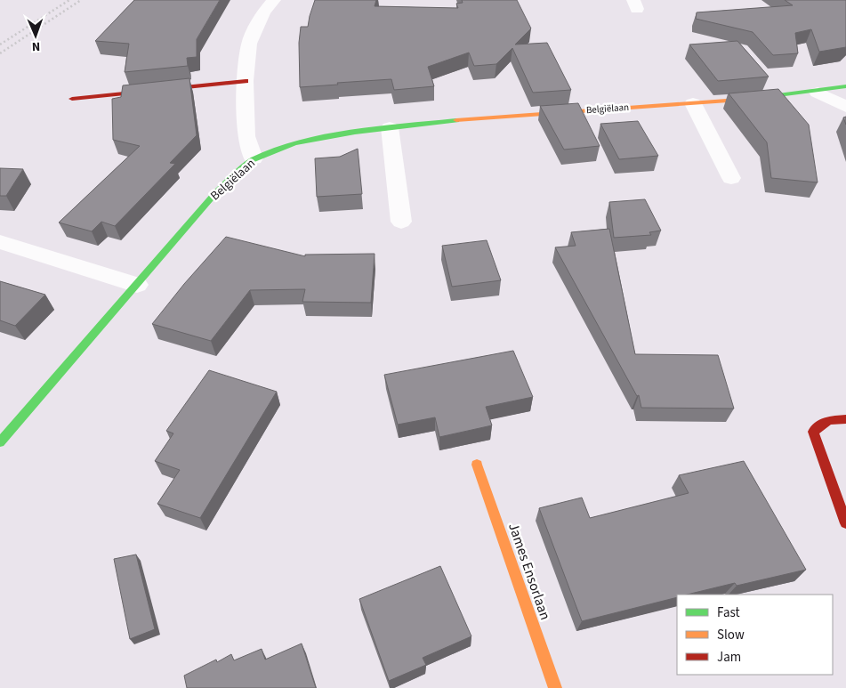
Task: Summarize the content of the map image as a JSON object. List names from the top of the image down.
{
  "streets": {
    "street": ["Belgiëlaan", "James Ensorlaan"]
  },
  "legend": ["Fast", "Slow", "Jam"],
  "north": "bottom"
}
